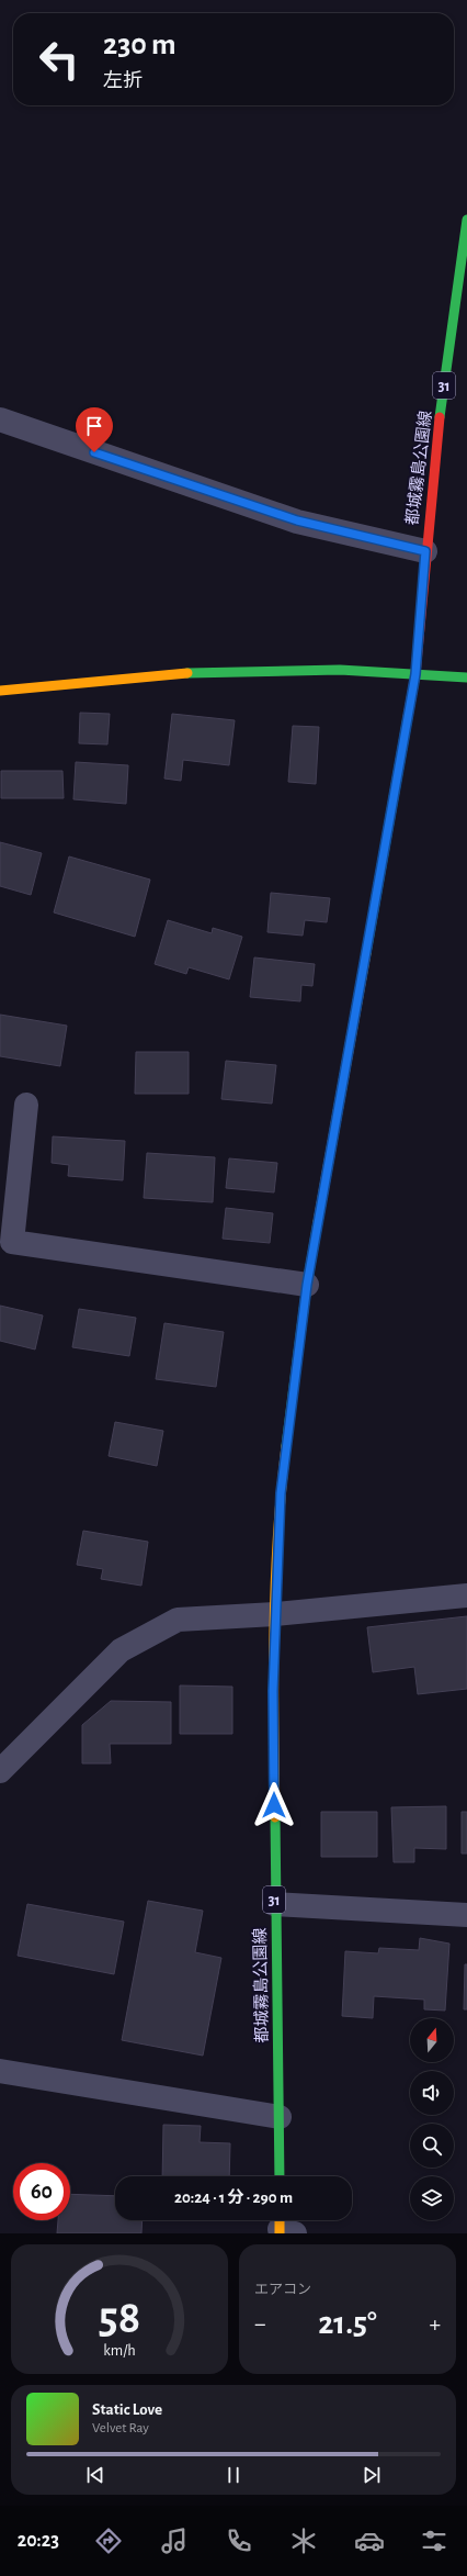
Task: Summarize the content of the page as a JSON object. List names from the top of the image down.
{
  "streets": {
    "main road": ["31", "都城霧島公園線"]
  },
  "north": "top",
  "page": {
    "turn": ["230 m", "左折"],
    "limit": "60",
    "trip": "20:24 · 1 分 · 290 m",
    "tile": "エアコン",
    "heat": ["−", "21.5°", "+"],
    "song": ["Static Love", "Velvet Ray"],
    "tabs": "20:23",
    "gauge": ["58", "km/h"]
  }
}
